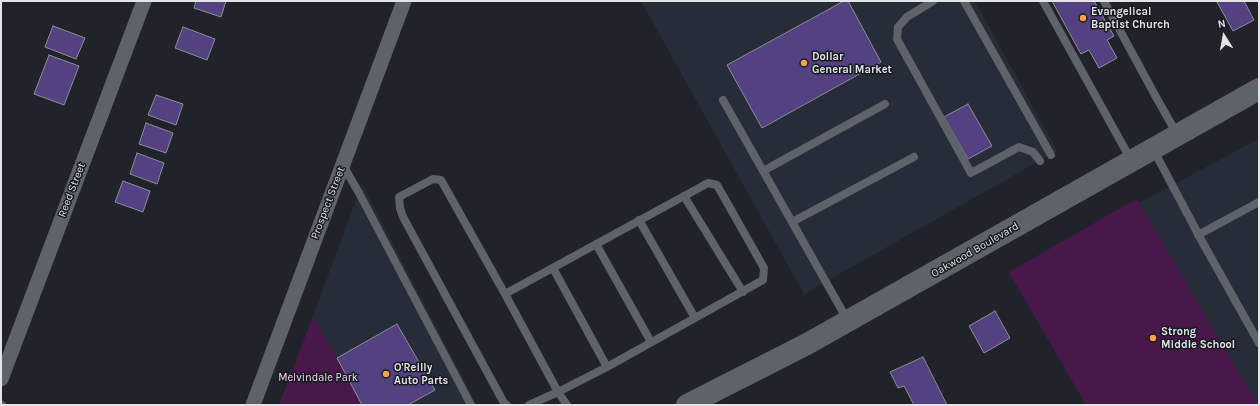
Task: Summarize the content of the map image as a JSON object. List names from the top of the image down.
{
  "streets": {
    "main road": ["Oakwood Boulevard"],
    "street": ["Reed Street", "Prospect Street"]
  },
  "parks": ["Melvindale Park"],
  "places": [
    "Evangelical Baptist Church",
    "Dollar General Market",
    "Strong Middle School",
    "O'Reilly Auto Parts"
  ],
  "north": "top"
}
